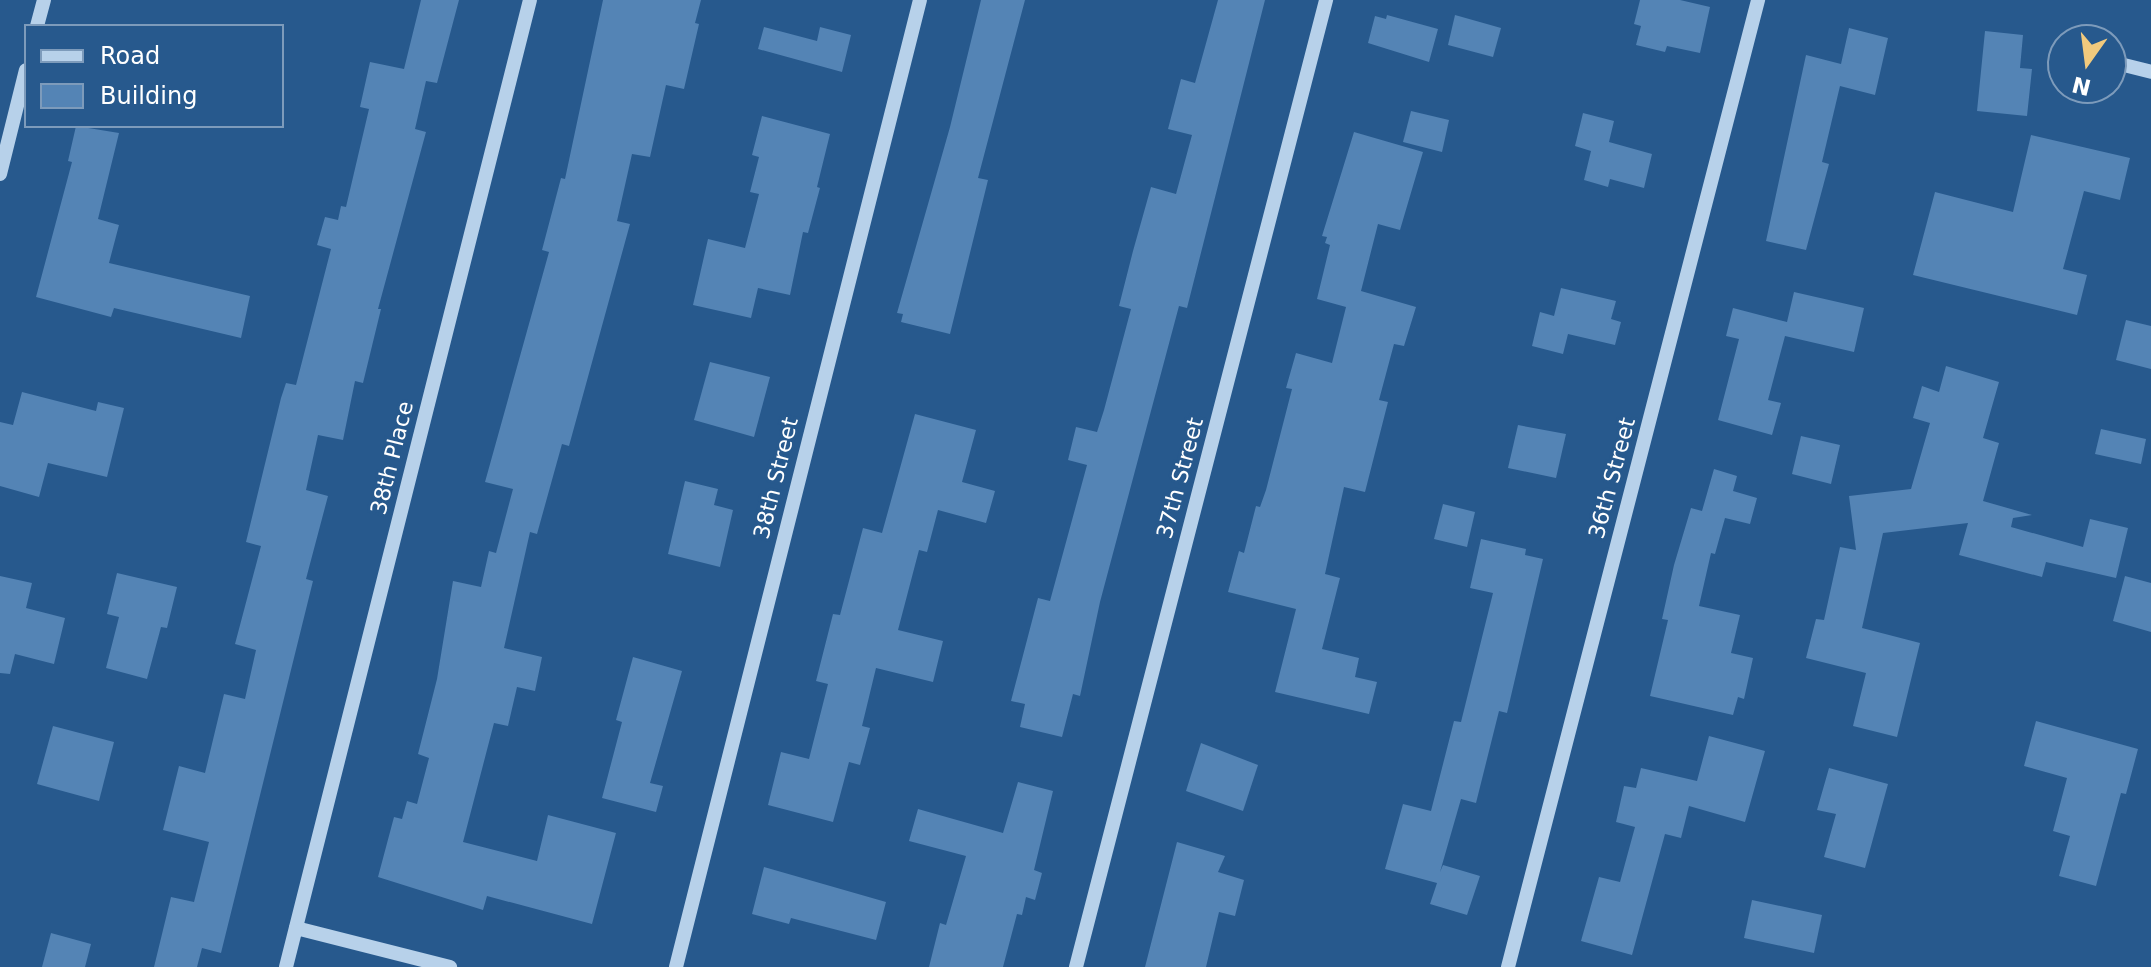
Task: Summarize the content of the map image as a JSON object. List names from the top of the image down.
{
  "streets": {
    "street": [
      "38th Place",
      "38th Street",
      "37th Street",
      "36th Street"
    ]
  },
  "legend": ["Road", "Building"],
  "north": "bottom"
}
